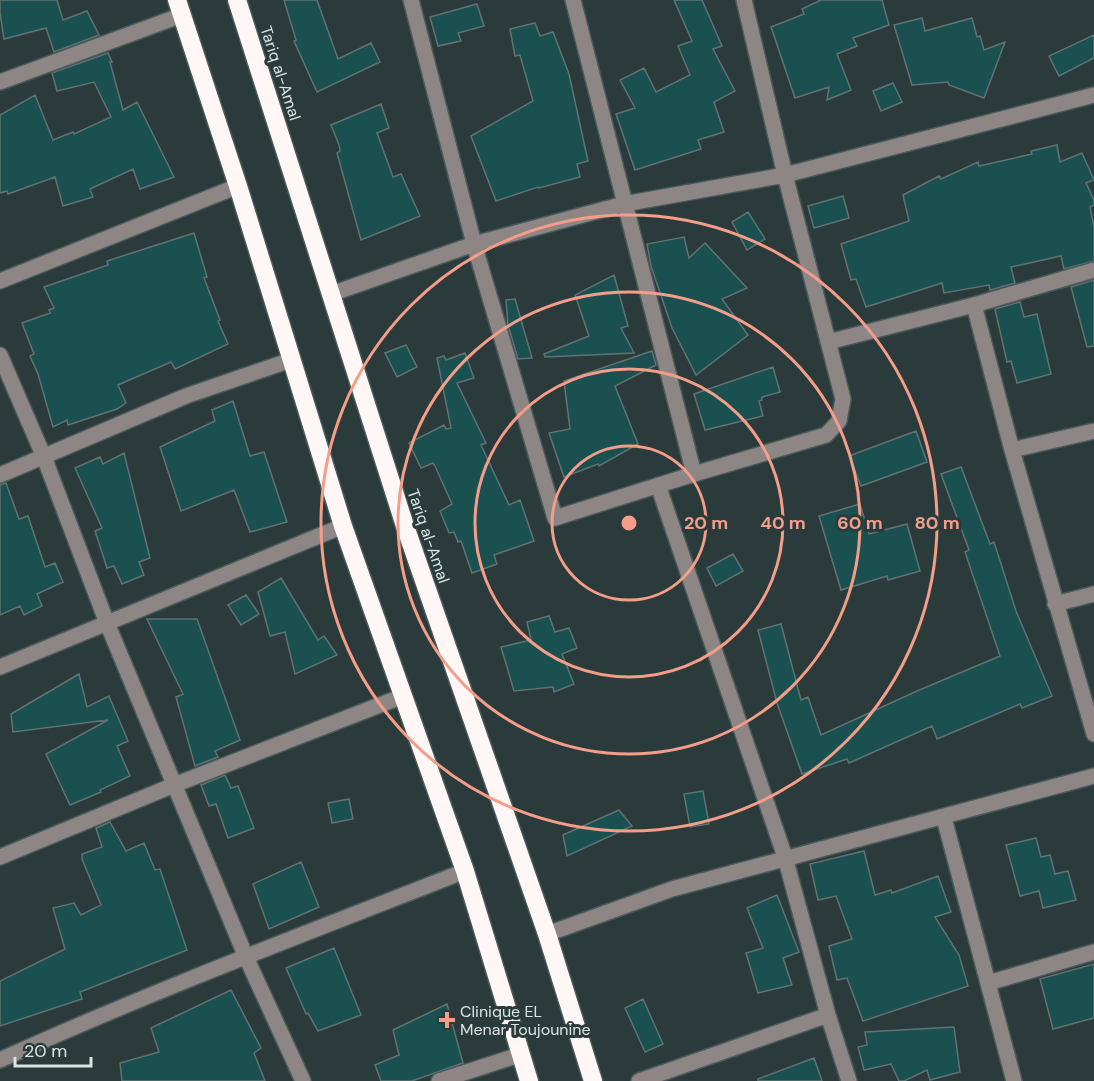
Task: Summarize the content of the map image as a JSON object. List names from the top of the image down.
{
  "streets": {
    "highway": ["Tariq al-Amal"]
  },
  "places": {
    "health": ["Clinique EL Menar Toujounine"]
  },
  "scale_bar": "20 m",
  "rings": [
    "20 m",
    "40 m",
    "60 m",
    "80 m"
  ]
}
